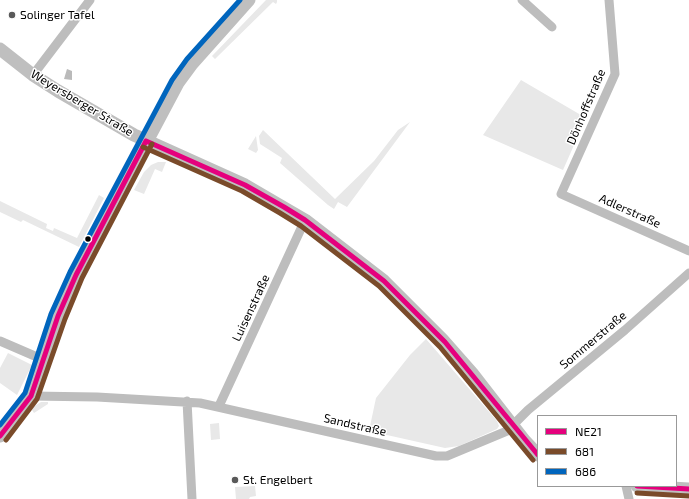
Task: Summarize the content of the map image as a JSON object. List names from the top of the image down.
{
  "streets": {
    "main road": ["Weyersberger Straße"],
    "street": [
      "Dönhoffstraße",
      "Adlerstraße",
      "Luisenstraße",
      "Sommerstraße",
      "Sandstraße"
    ]
  },
  "crossings": [
    ["Weyersberger Straße", "Luisenstraße"],
    ["Weyersberger Straße", "Sommerstraße"],
    ["Weyersberger Straße", "Sandstraße"],
    ["Dönhoffstraße", "Adlerstraße"],
    ["Luisenstraße", "Sandstraße"],
    ["Sommerstraße", "Sandstraße"]
  ],
  "places": ["Solinger Tafel", "St. Engelbert"],
  "lines": ["transit line 686", "transit line NE21", "transit line 681"],
  "legend": ["NE21", "681", "686"]
}
